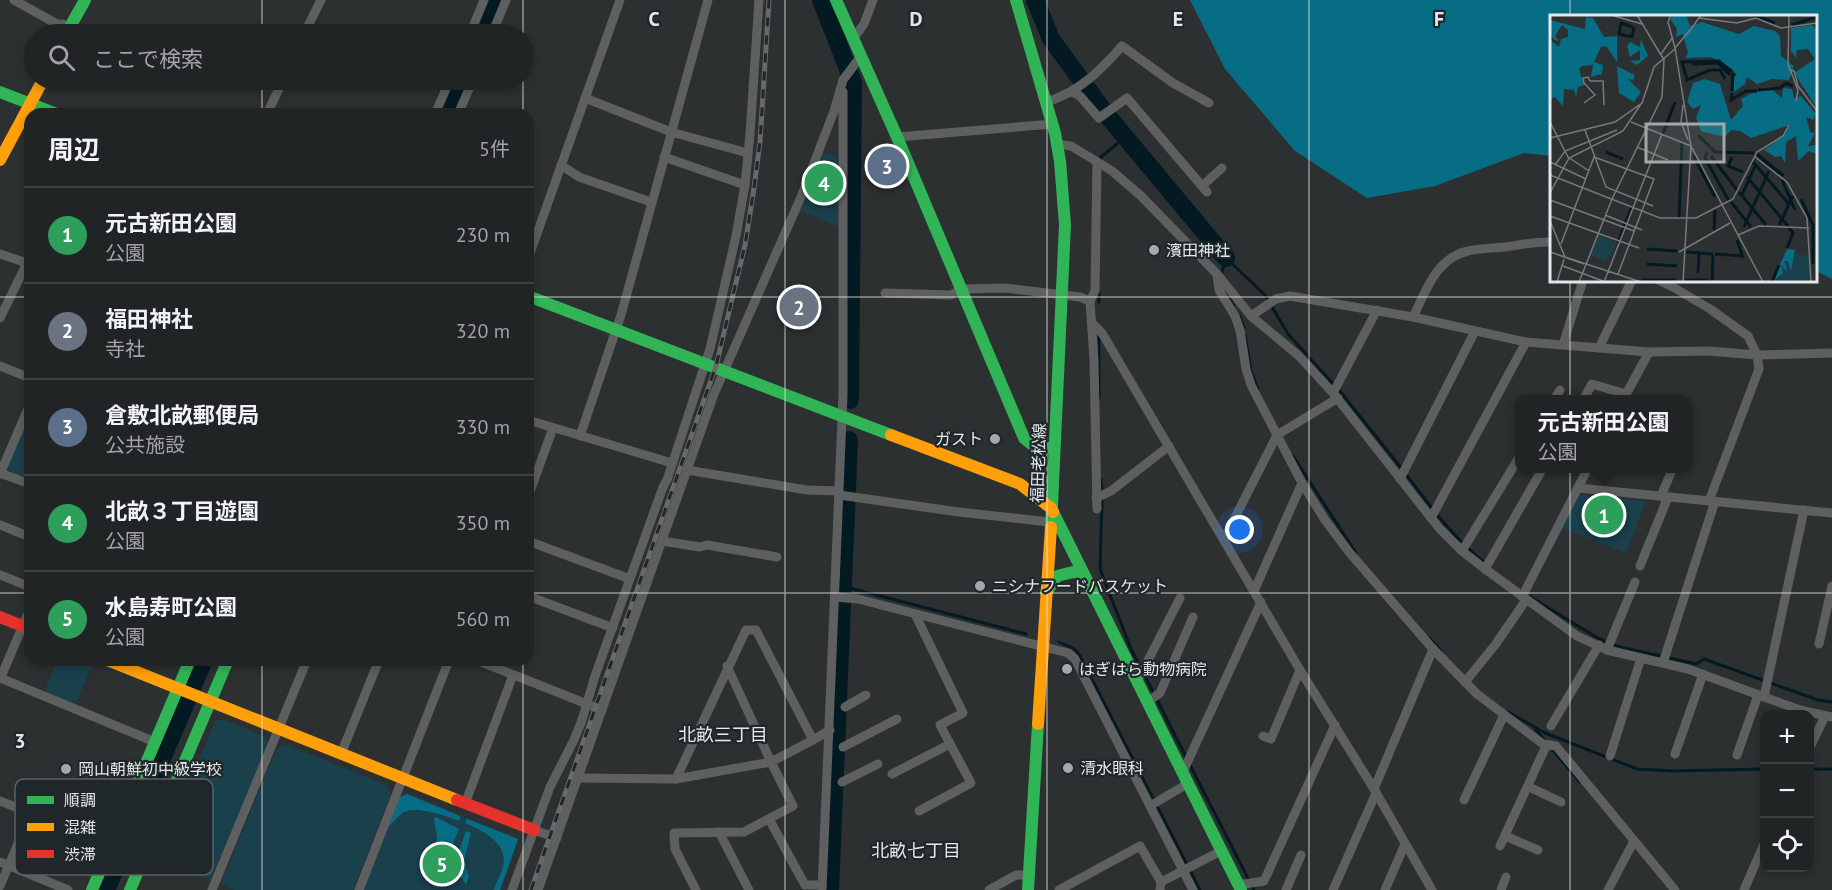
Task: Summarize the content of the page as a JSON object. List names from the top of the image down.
{
  "streets": {
    "street": ["福田老松線"]
  },
  "districts": ["北畝三丁目", "北畝七丁目"],
  "places": [
    "濱田神社",
    "ガスト",
    "ニシナフードバスケット",
    "はぎはら動物病院",
    "清水眼科",
    "岡山朝鮮初中級学校"
  ],
  "legend": ["順調", "混雑", "渋滞"],
  "page": {
    "search": "ここで検索",
    "heading": ["周辺", "5件"],
    "pins": [
      "3",
      "4",
      "2",
      "1",
      "5"
    ],
    "list": [
      {
        "mark": "1",
        "name": "元古新田公園",
        "note": "公園",
        "value": "230 m"
      },
      {
        "mark": "2",
        "name": "福田神社",
        "note": "寺社",
        "value": "320 m"
      },
      {
        "mark": "3",
        "name": "倉敷北畝郵便局",
        "note": "公共施設",
        "value": "330 m"
      },
      {
        "mark": "4",
        "name": "北畝３丁目遊園",
        "note": "公園",
        "value": "350 m"
      },
      {
        "mark": "5",
        "name": "水島寿町公園",
        "note": "公園",
        "value": "560 m"
      }
    ],
    "popup": ["元古新田公園", "公園"],
    "map_buttons": ["+", "−"]
  },
  "grid": {
    "columns": [
      "C",
      "D",
      "E",
      "F"
    ],
    "rows": ["3"]
  }
}
